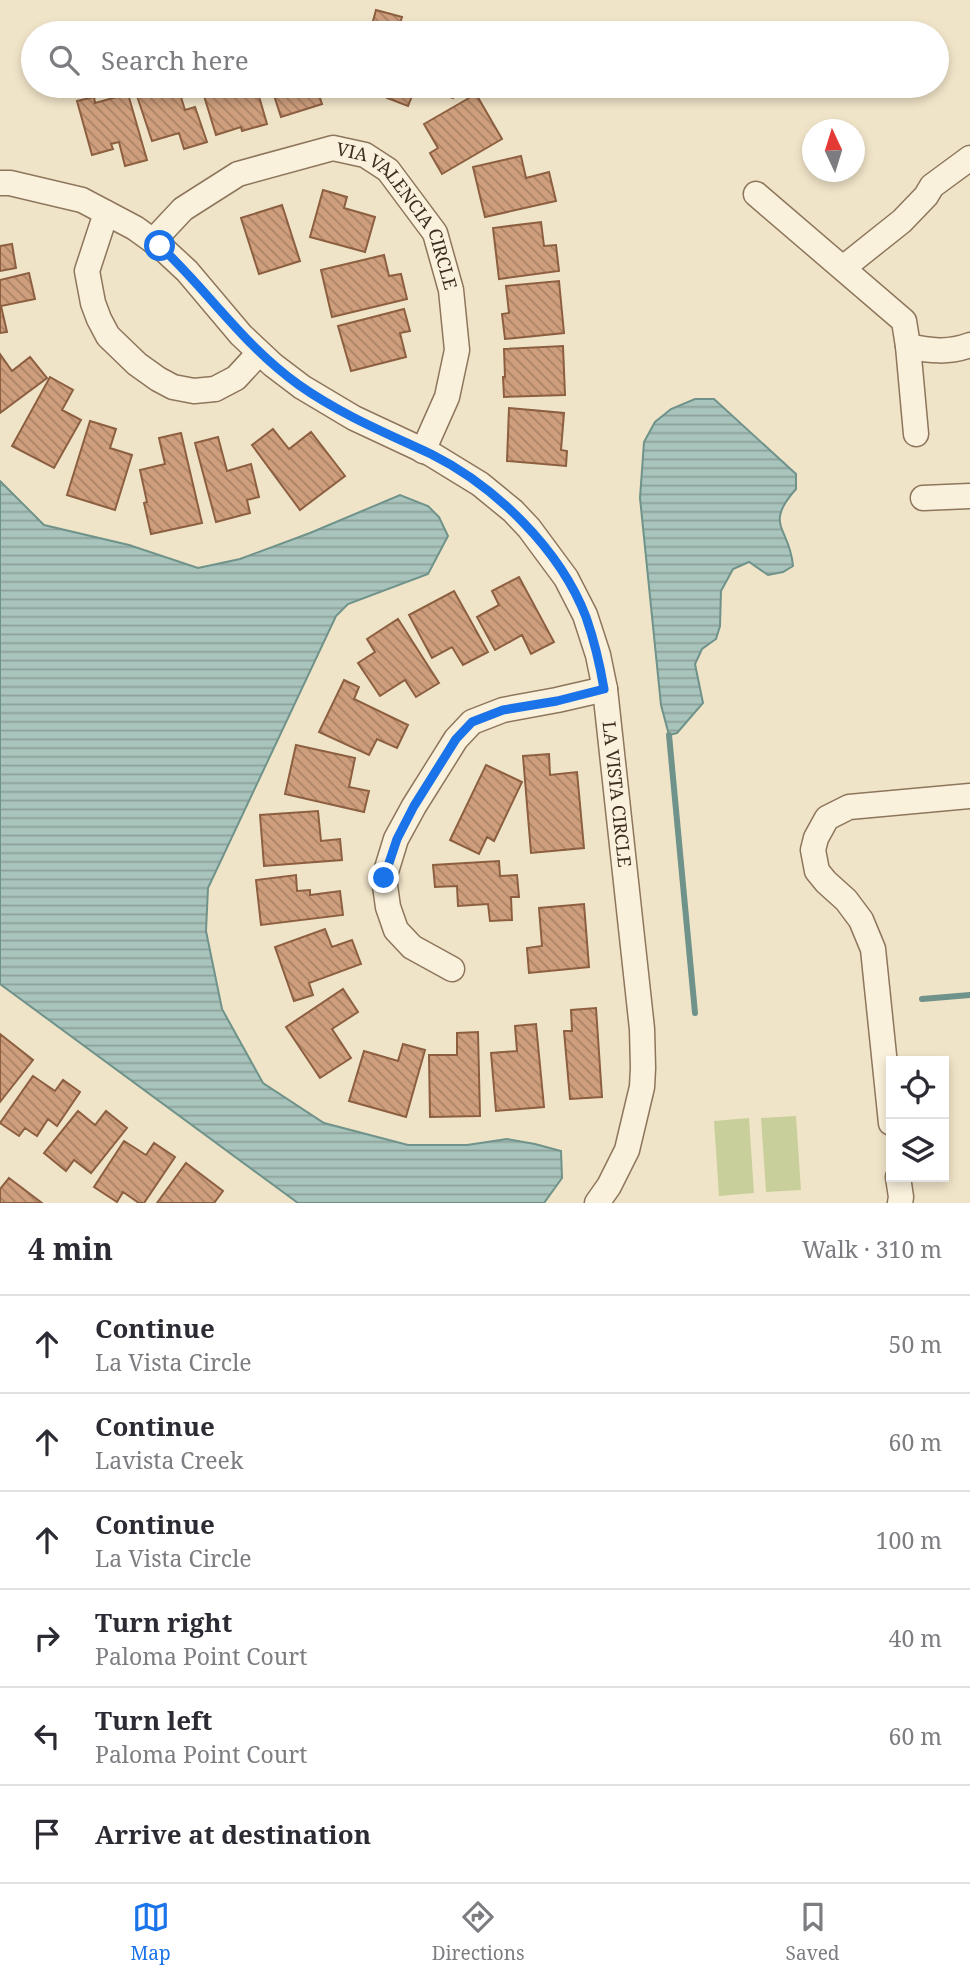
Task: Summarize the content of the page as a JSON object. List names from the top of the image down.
{
  "streets": {
    "street": ["VIA VALENCIA CIRCLE", "LA VISTA CIRCLE"]
  },
  "crossings": [
    ["VIA VALENCIA CIRCLE", "LA VISTA CIRCLE"]
  ],
  "north": "top",
  "page": {
    "search": "Search here",
    "heading": ["4 min", "Walk · 310 m"],
    "list": [
      ["Continue", "La Vista Circle", "50 m"],
      ["Continue", "Lavista Creek", "60 m"],
      ["Continue", "La Vista Circle", "100 m"],
      ["Turn right", "Paloma Point Court", "40 m"],
      ["Turn left", "Paloma Point Court", "60 m"],
      "Arrive at destination"
    ],
    "nav": ["Map", "Directions", "Saved"]
  }
}
